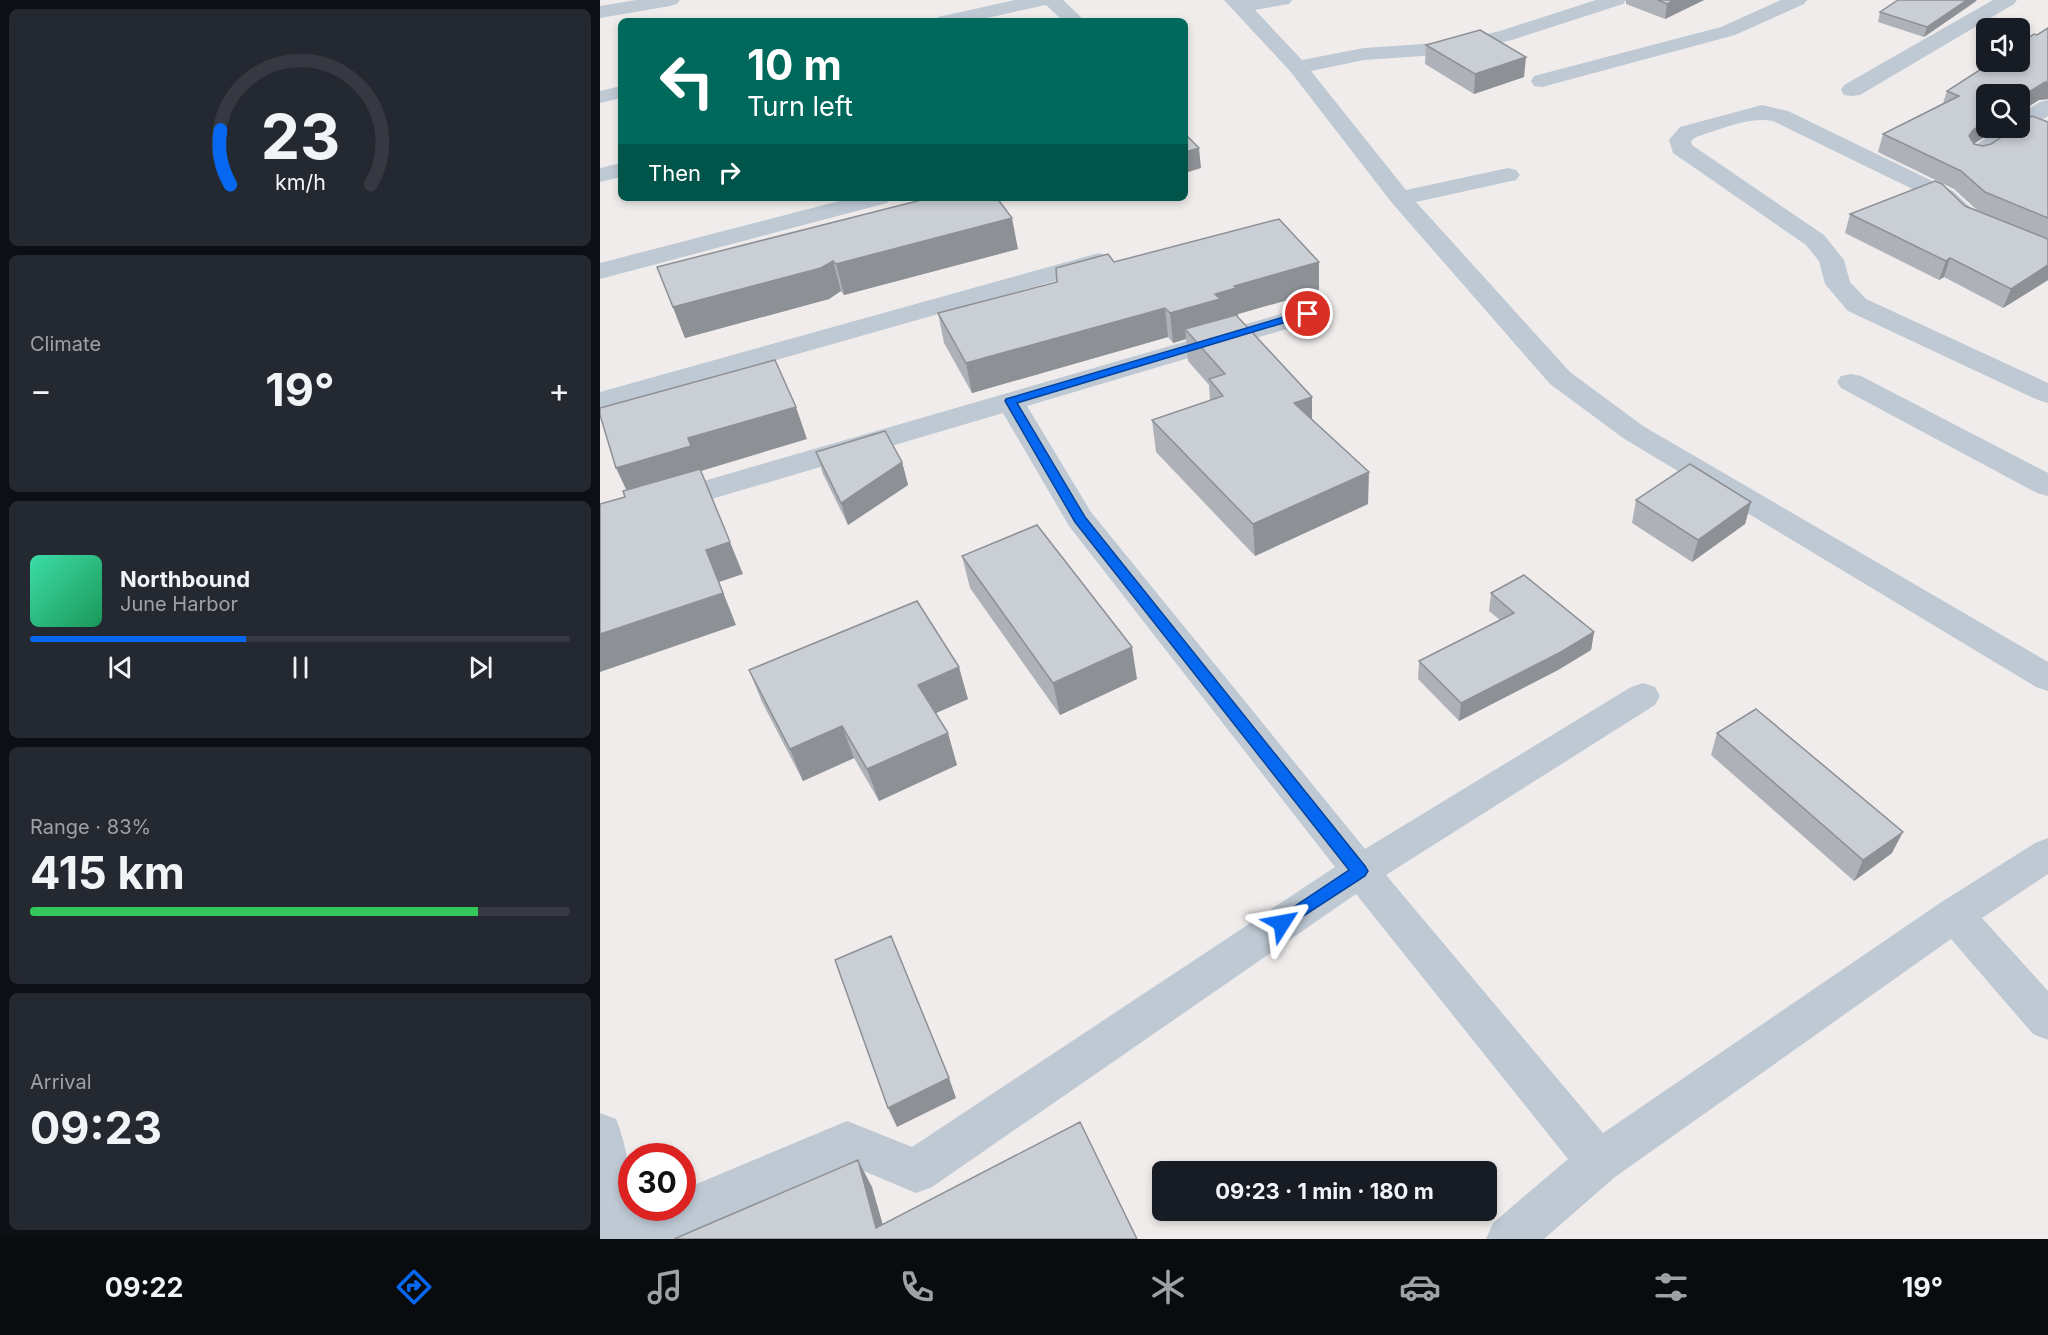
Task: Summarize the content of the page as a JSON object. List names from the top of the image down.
{
  "page": {
    "turn": ["10 m", "Turn left"],
    "then": "Then",
    "tile": [
      "Climate",
      ["Range · 83%", "415 km"],
      ["Arrival", "09:23"]
    ],
    "heat": ["−", "19°", "+"],
    "song": ["Northbound", "June Harbor"],
    "limit": "30",
    "trip": "09:23 · 1 min · 180 m",
    "tabs": ["09:22", "19°"],
    "gauge": ["23", "km/h"]
  }
}
